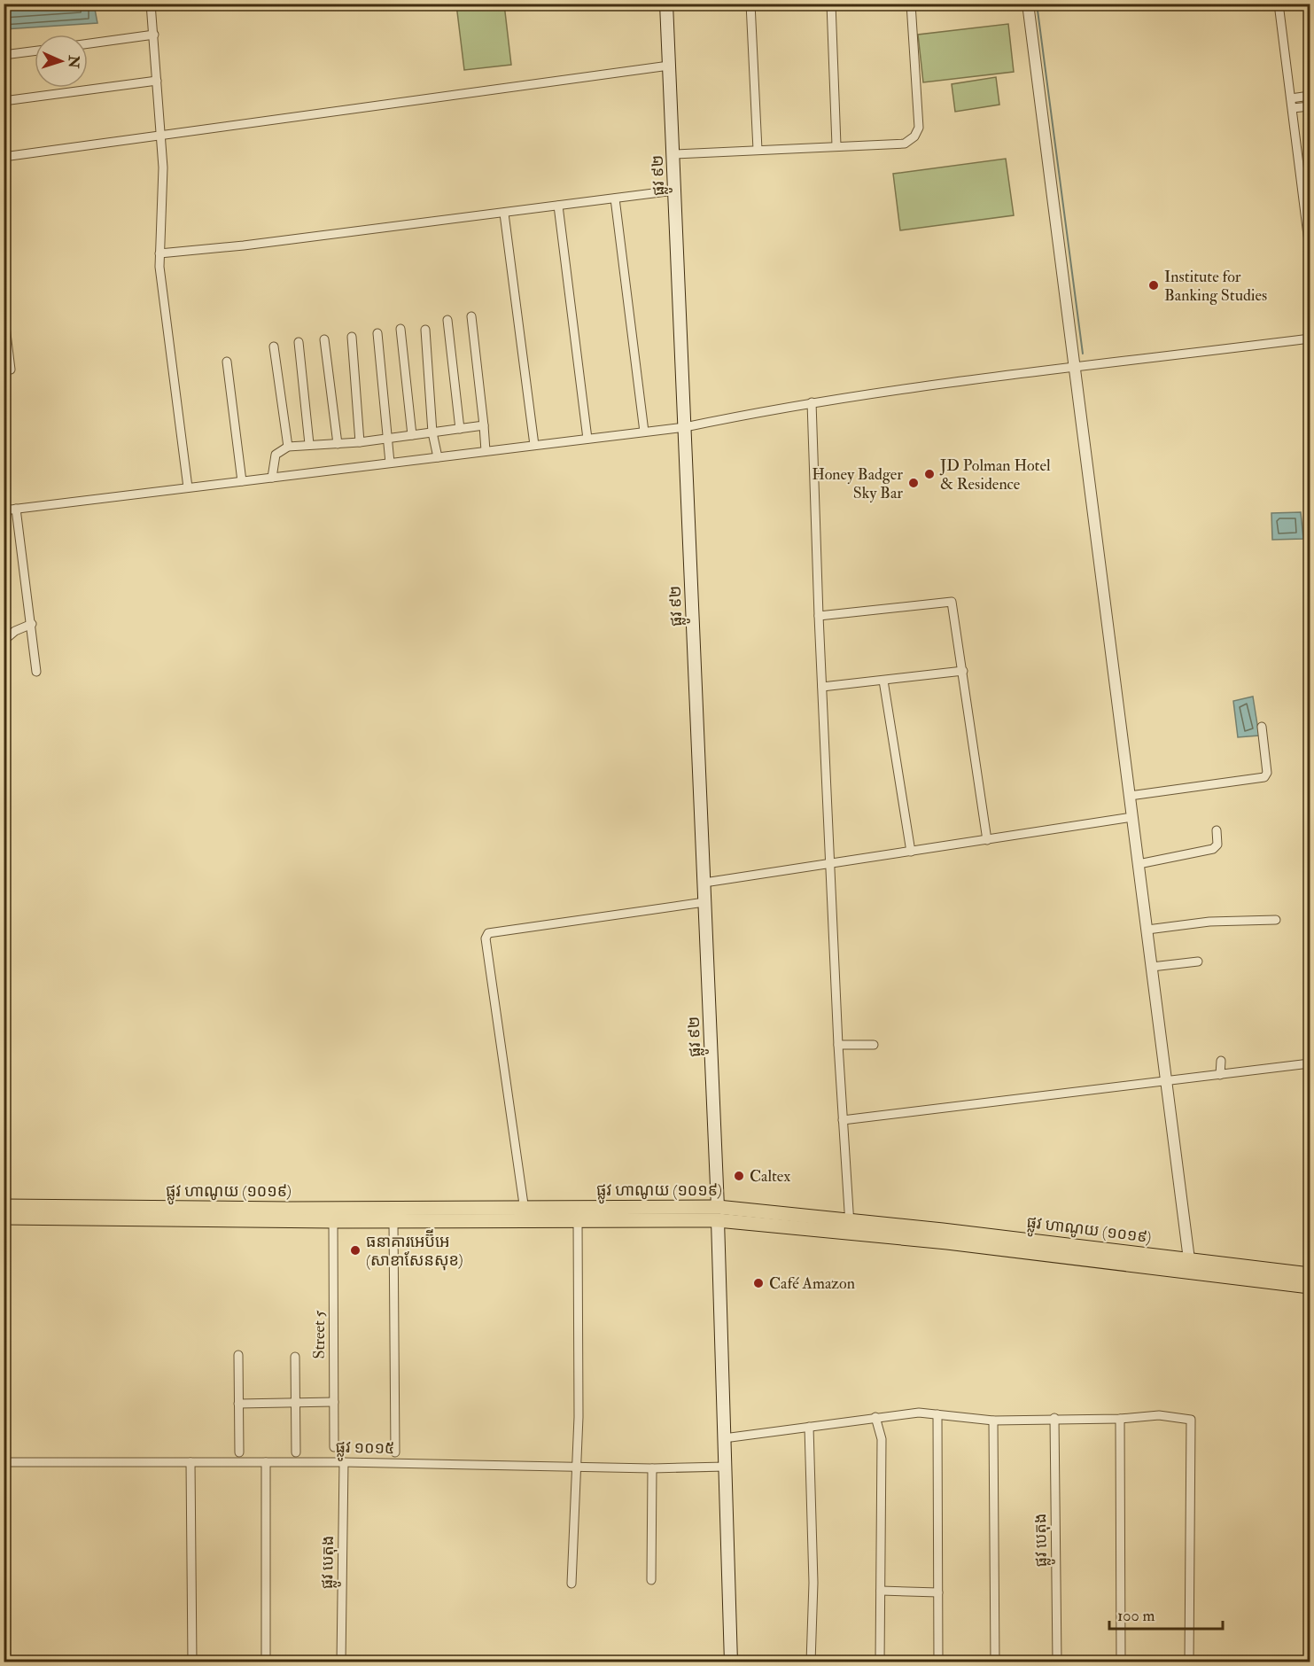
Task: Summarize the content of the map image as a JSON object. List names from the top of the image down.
{
  "streets": {
    "main road": ["ផ្លូវ ៩២", "ផ្លូវ ហាណូយ (១០១៩)"],
    "street": ["Street 5", "ផ្លូវ ១០១៥", "ផ្លូវ បេតុង"]
  },
  "crossings": [
    ["ផ្លូវ ៩២", "ផ្លូវ ហាណូយ (១០១៩)"],
    ["ផ្លូវ ៩២", "ផ្លូវ ១០១៥"],
    ["ផ្លូវ ហាណូយ (១០១៩)", "Street 5"],
    ["ផ្លូវ ១០១៥", "ផ្លូវ បេតុង"]
  ],
  "places": [
    "Institute for Banking Studies",
    "JD Polman Hotel & Residence",
    "Honey Badger Sky Bar",
    "Caltex",
    "ធនាគារអេប៊ីអេ (សាខាសែនសុខ)",
    "Café Amazon"
  ],
  "scale_bar": "100 m",
  "north": "right"
}
